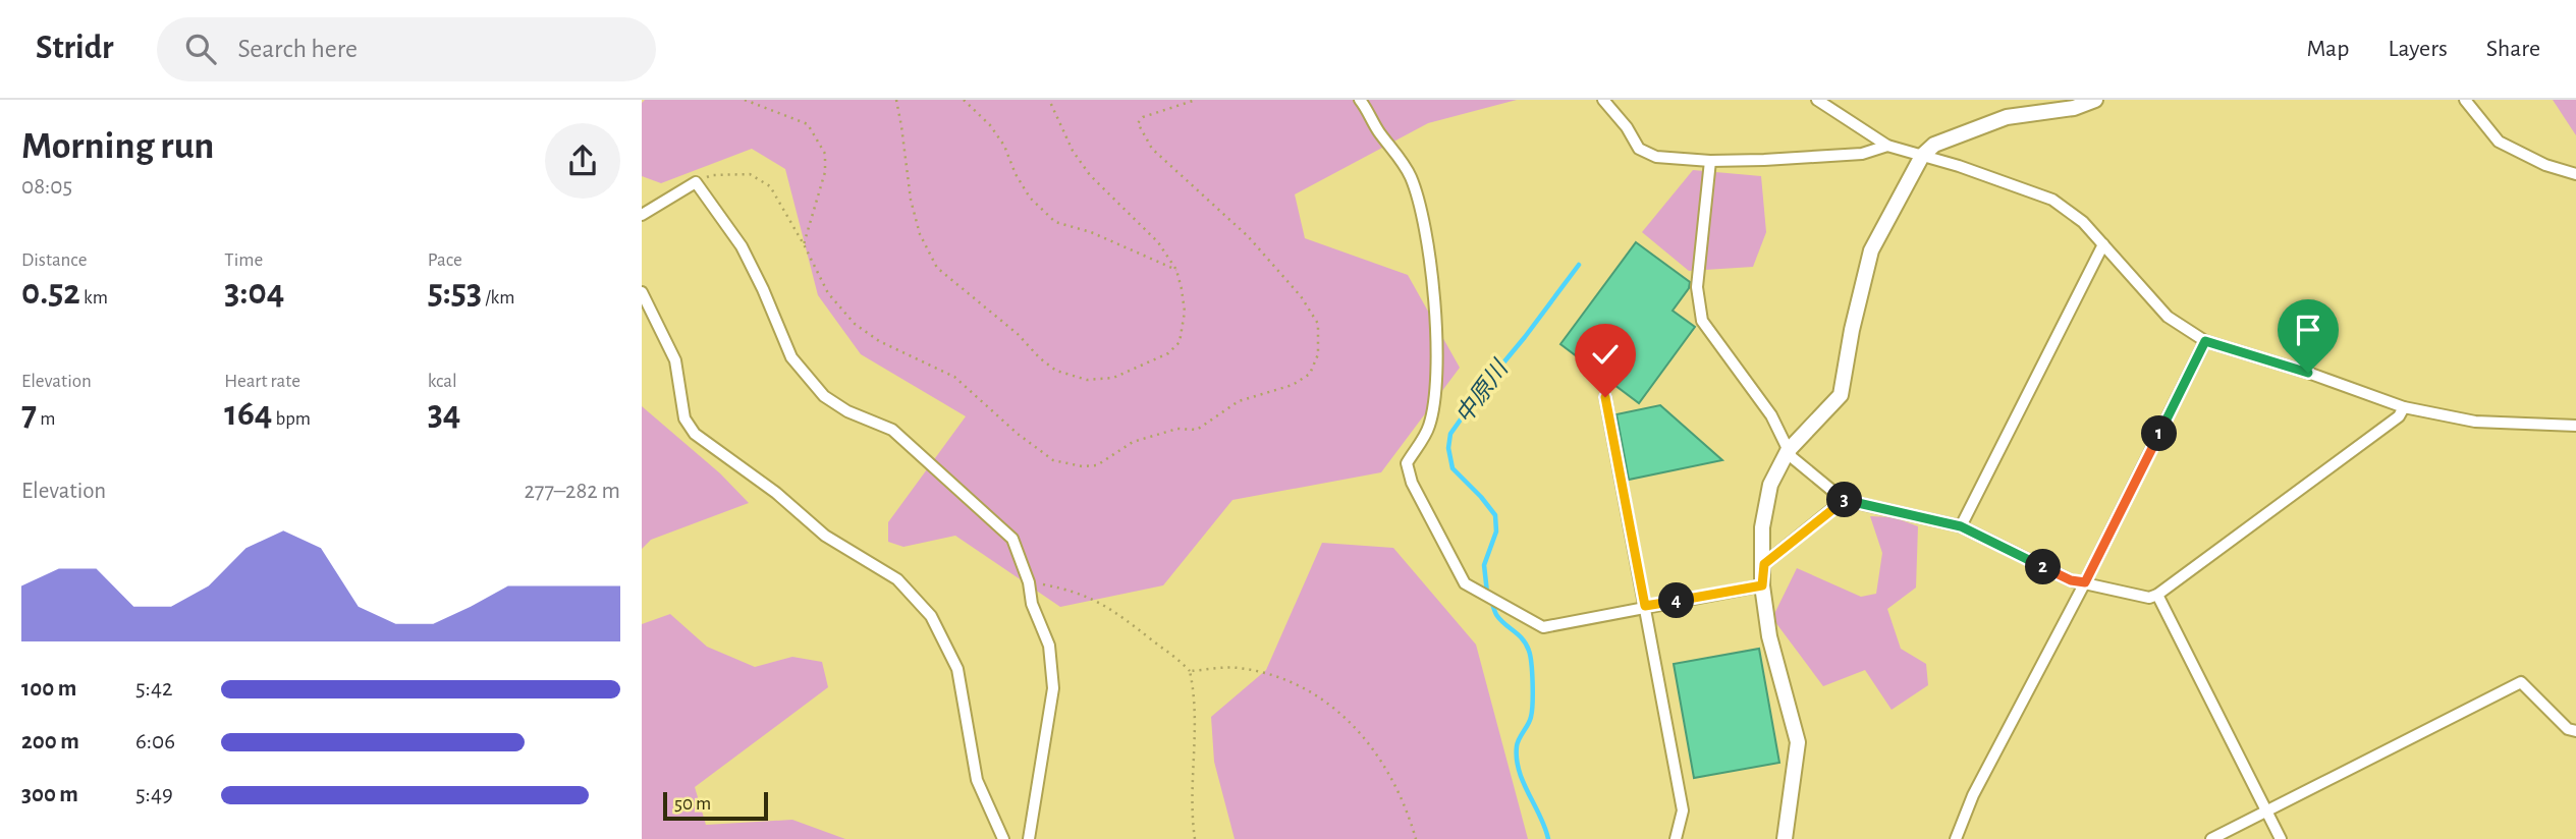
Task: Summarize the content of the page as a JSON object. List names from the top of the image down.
{
  "water": ["中原川"],
  "scale_bar": "50 m",
  "page": {
    "header": "Stridr",
    "search": "Search here",
    "nav": ["Map", "Layers", "Share"],
    "heading": ["Morning run", "08:05"],
    "stats": [
      ["Distance", "0.52 km"],
      ["Time", "3:04"],
      ["Pace", "5:53 /km"],
      ["Elevation", "7 m"],
      ["Heart rate", "164 bpm"],
      ["kcal", "34"]
    ],
    "pins": [
      "1",
      "3",
      "2",
      "4"
    ],
    "chart": ["Elevation", "277–282 m"],
    "list": [
      {
        "name": "100 m",
        "note": "5:42"
      },
      {
        "name": "200 m",
        "note": "6:06"
      },
      {
        "name": "300 m",
        "note": "5:49"
      }
    ],
    "scale": "50 m"
  }
}
